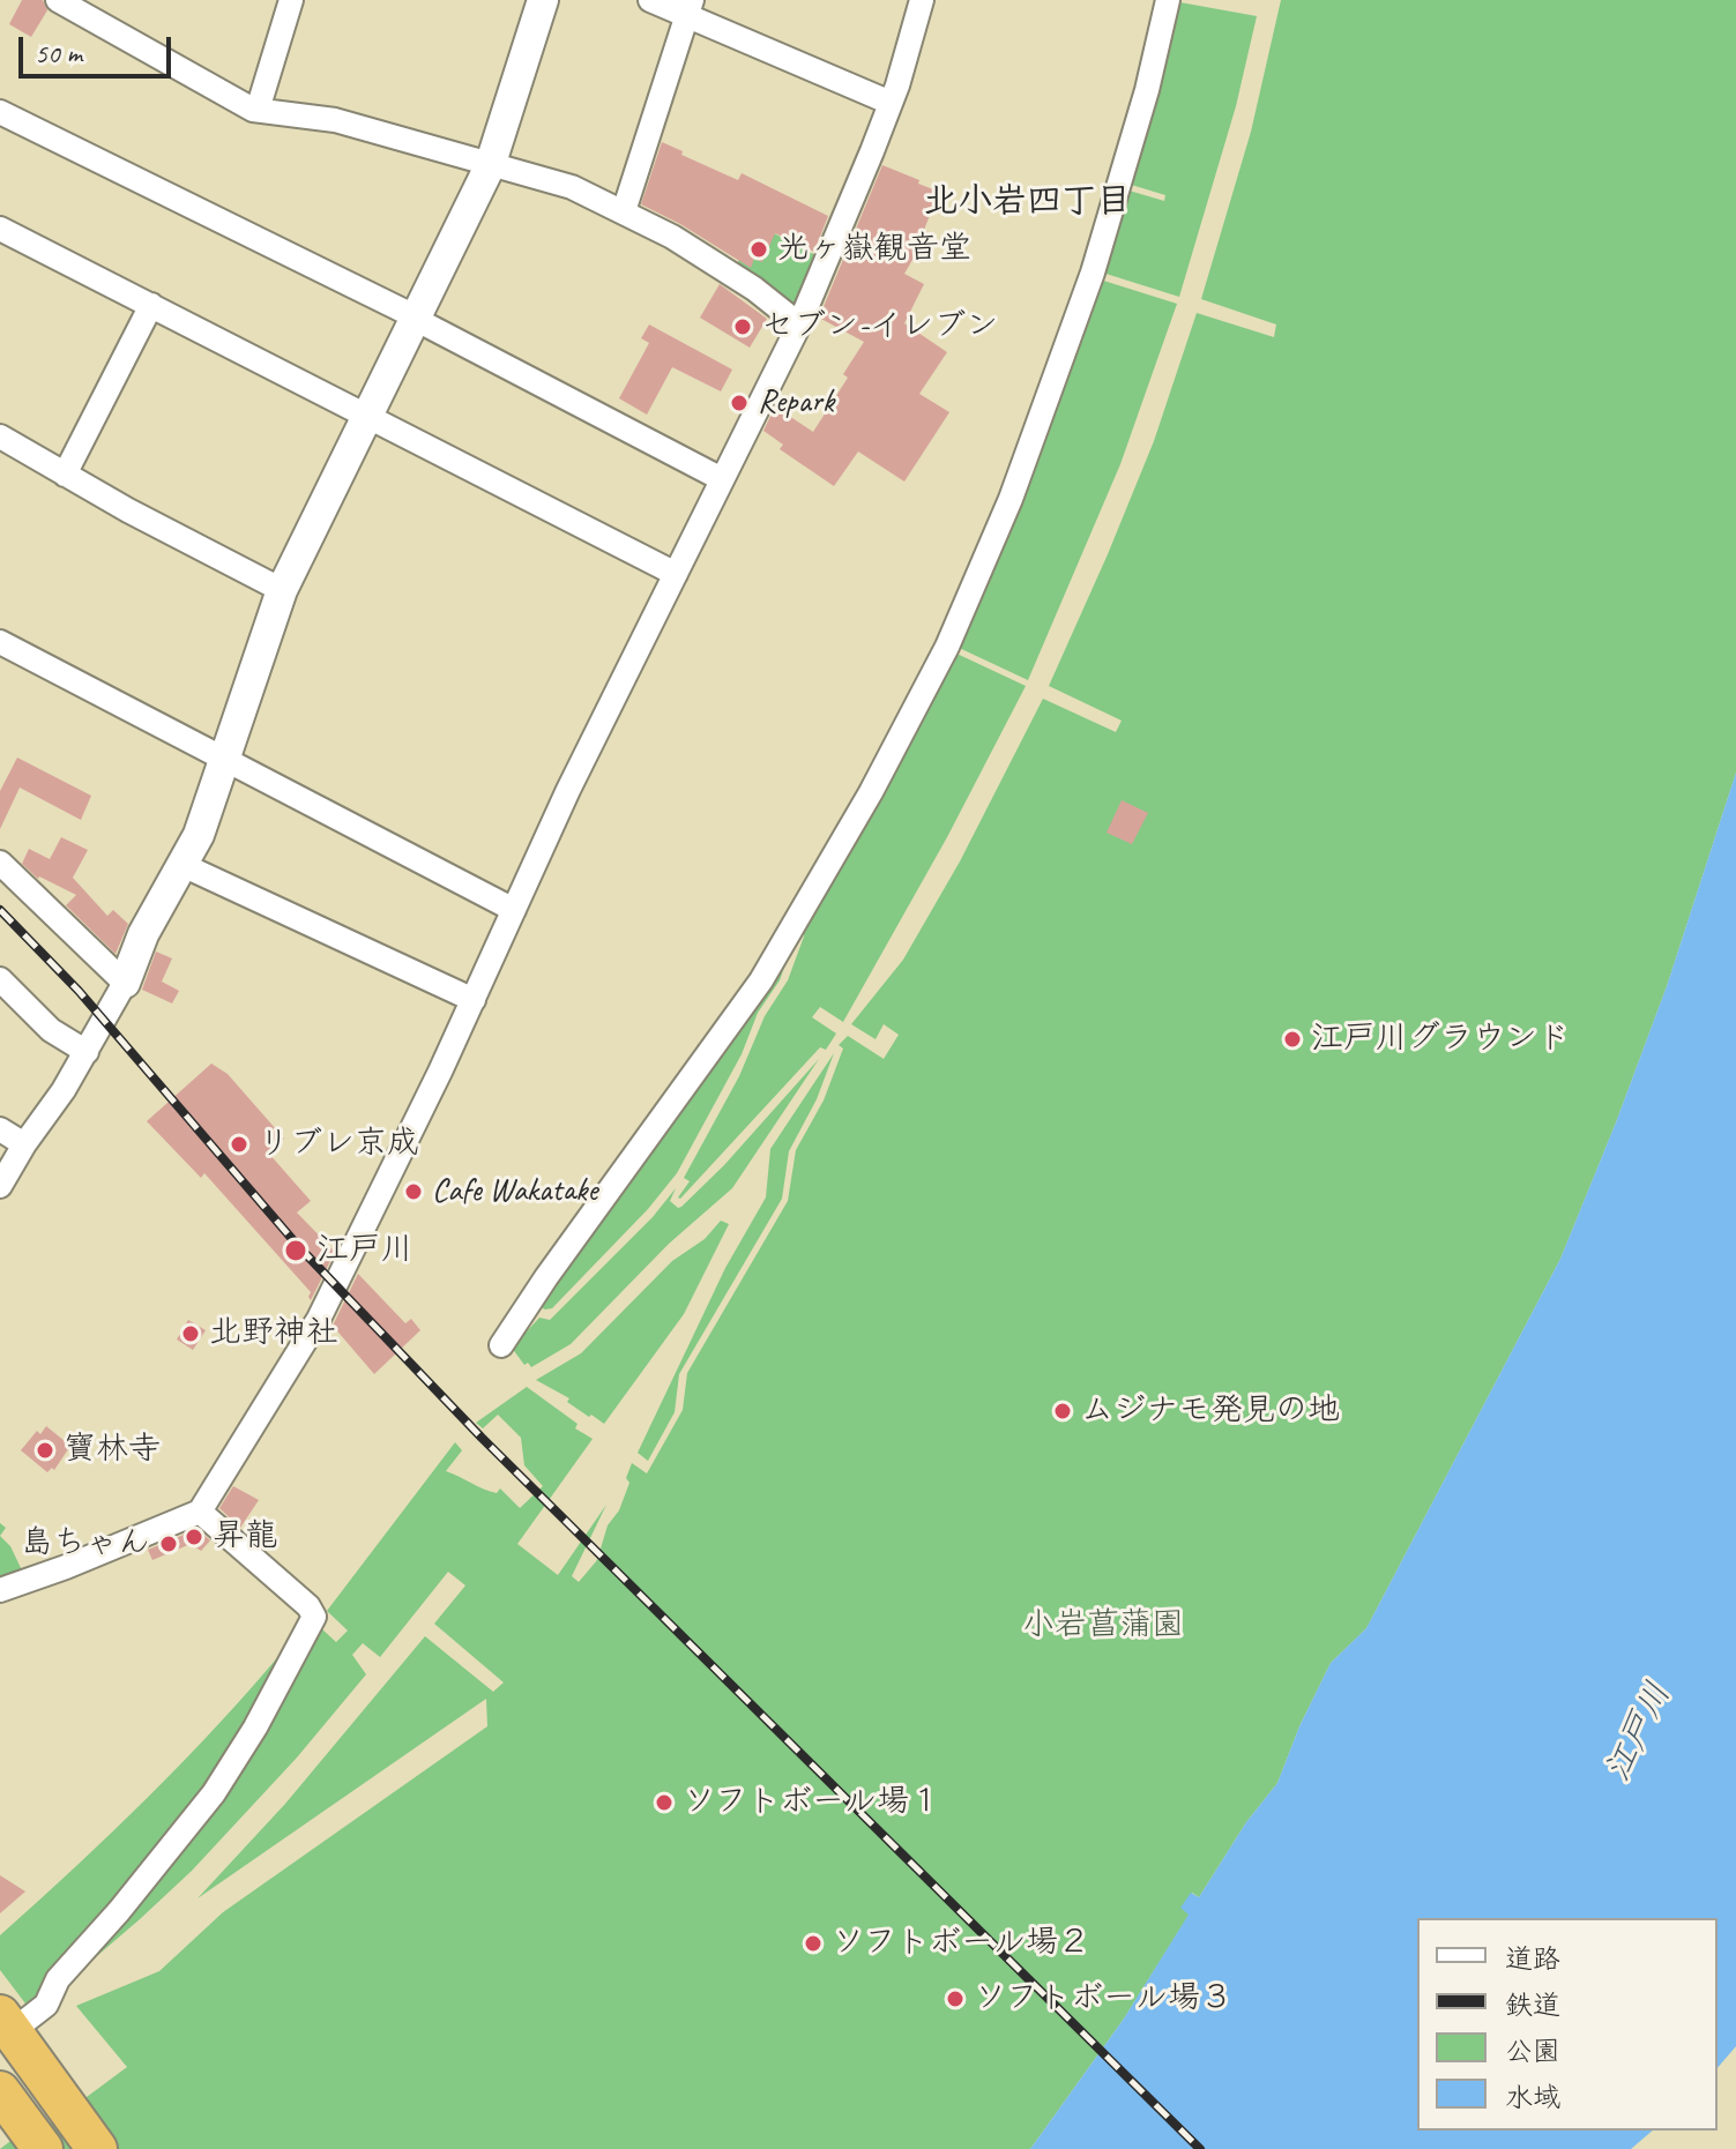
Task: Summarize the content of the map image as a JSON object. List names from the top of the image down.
{
  "districts": ["北小岩四丁目"],
  "water": ["江戸川"],
  "parks": ["小岩菖蒲園"],
  "places": [
    "光ヶ嶽観音堂",
    "セブン-イレブン",
    "Repark",
    "江戸川グラウンド",
    "リブレ京成",
    "Cafe Wakatake",
    "江戸川",
    "北野神社",
    "ムジナモ発見の地",
    "寶林寺",
    "昇龍",
    "島ちゃん",
    "ソフトボール場１",
    "ソフトボール場２",
    "ソフトボール場３"
  ],
  "legend": [
    "道路",
    "鉄道",
    "公園",
    "水域"
  ],
  "scale_bar": "50 m"
}
